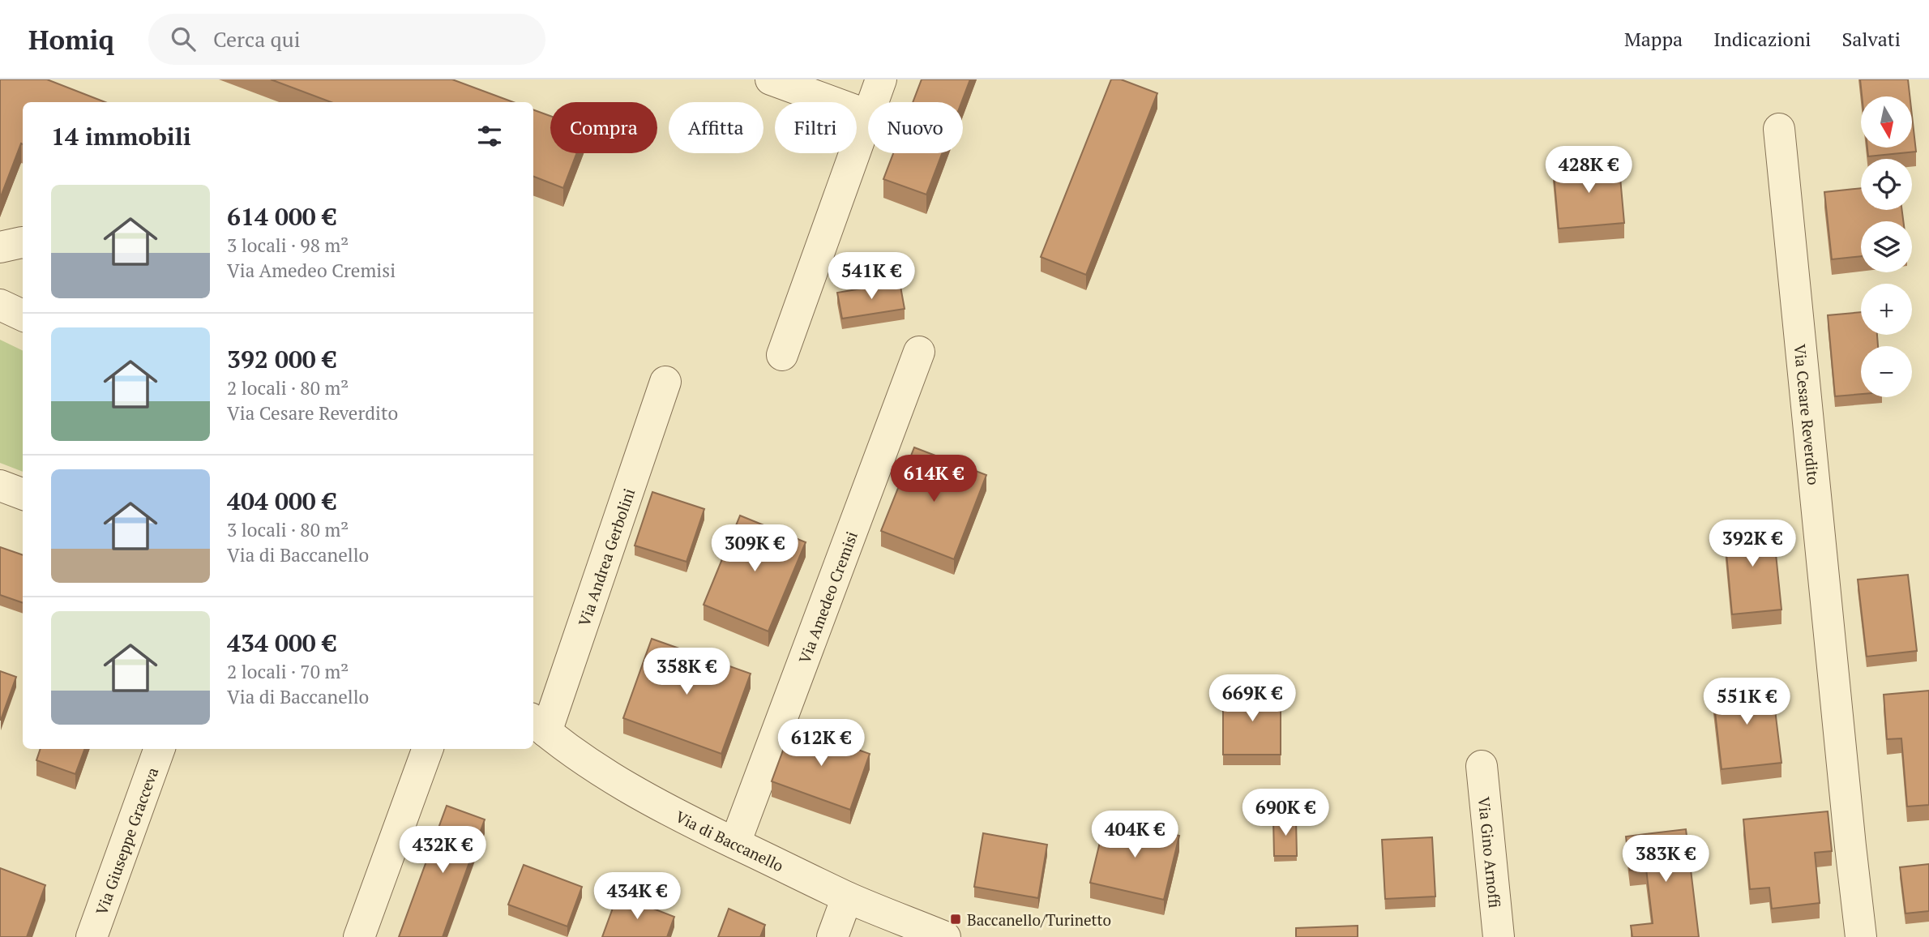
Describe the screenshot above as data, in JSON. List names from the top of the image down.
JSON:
{
  "streets": {
    "street": [
      "Via Cesare Reverdito",
      "Via Andrea Gerbolini",
      "Via Amedeo Cremisi",
      "Via di Baccanello",
      "Via Giuseppe Gracceva",
      "Via Gino Arnoffi"
    ]
  },
  "crossings": [
    ["Via Andrea Gerbolini", "Via di Baccanello"],
    ["Via Amedeo Cremisi", "Via di Baccanello"]
  ],
  "places": {
    "transit": ["Baccanello/Turinetto"]
  },
  "north": "bottom",
  "page": {
    "header": "Homiq",
    "search": "Cerca qui",
    "nav": ["Mappa", "Indicazioni", "Salvati"],
    "map_buttons": ["+", "−"],
    "chip": [
      "Compra",
      "Affitta",
      "Filtri",
      "Nuovo"
    ],
    "heading": "14 immobili",
    "price": [
      "428K €",
      "541K €",
      "614K €",
      "392K €",
      "309K €",
      "358K €",
      "669K €",
      "551K €",
      "612K €",
      "690K €",
      "404K €",
      "432K €",
      "383K €",
      "434K €"
    ],
    "list": [
      {
        "name": "614 000 €",
        "note": "3 locali · 98 m² · Via Amedeo Cremisi"
      },
      {
        "name": "392 000 €",
        "note": "2 locali · 80 m² · Via Cesare Reverdito"
      },
      {
        "name": "404 000 €",
        "note": "3 locali · 80 m² · Via di Baccanello"
      },
      {
        "name": "434 000 €",
        "note": "2 locali · 70 m² · Via di Baccanello"
      }
    ]
  }
}
